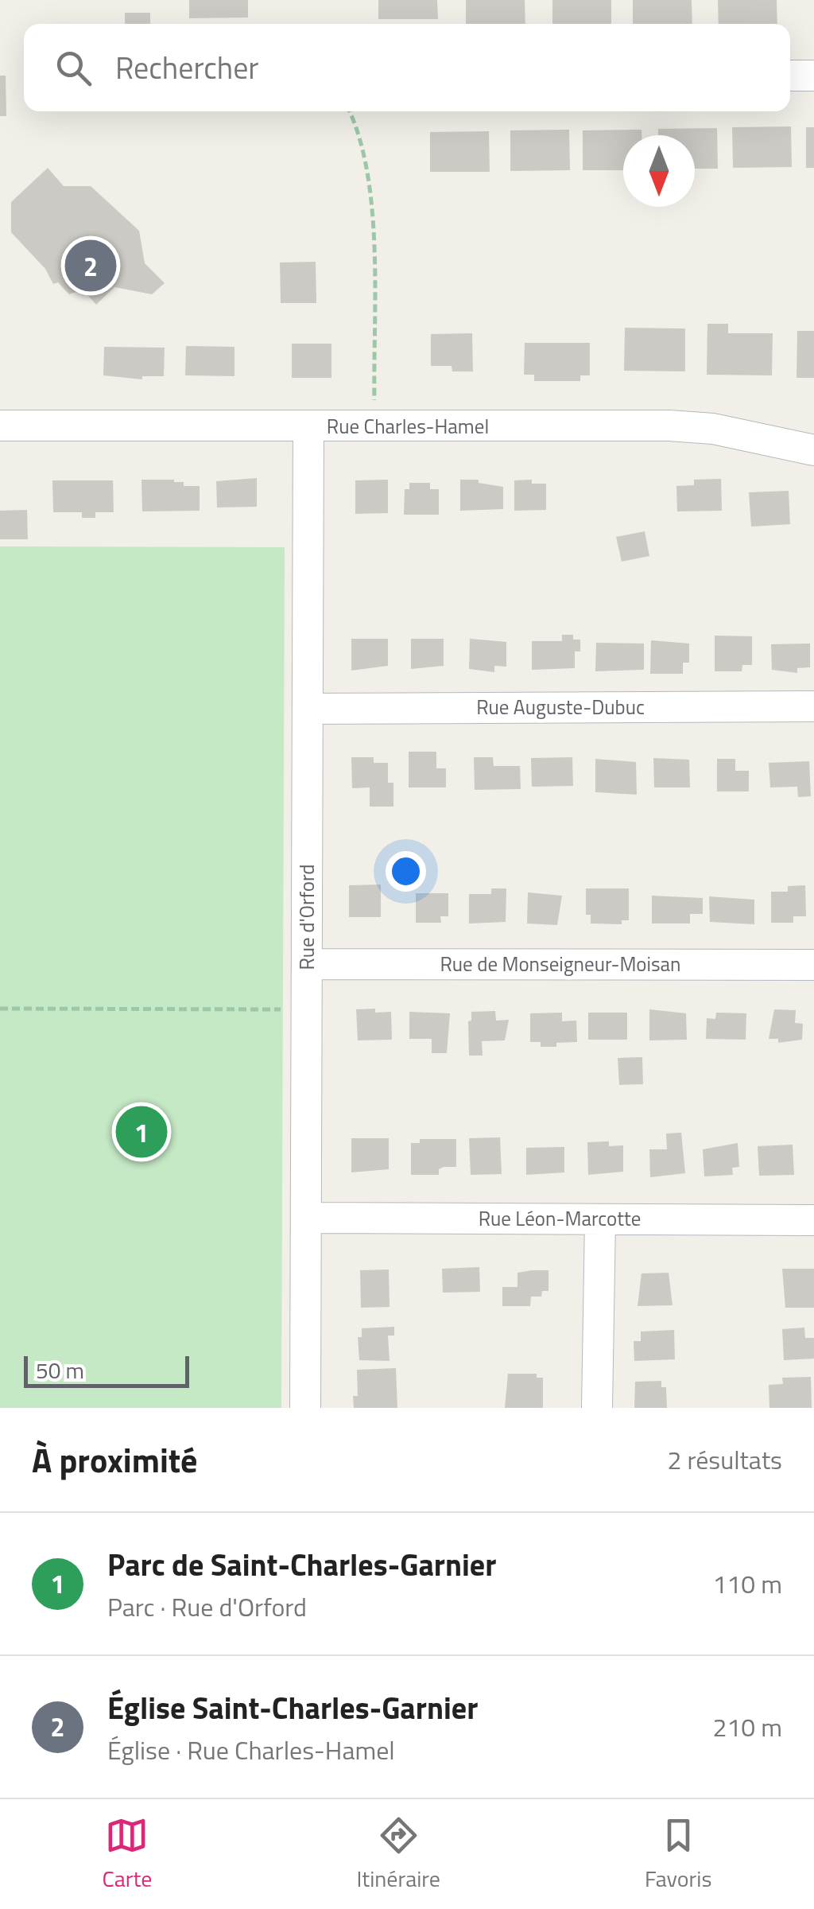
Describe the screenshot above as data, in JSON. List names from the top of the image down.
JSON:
{
  "streets": {
    "street": [
      "Rue Charles-Hamel",
      "Rue Auguste-Dubuc",
      "Rue d'Orford",
      "Rue de Monseigneur-Moisan",
      "Rue Léon-Marcotte"
    ]
  },
  "crossings": [
    ["Rue Charles-Hamel", "Rue d'Orford"],
    ["Rue Auguste-Dubuc", "Rue d'Orford"],
    ["Rue d'Orford", "Rue de Monseigneur-Moisan"],
    ["Rue d'Orford", "Rue Léon-Marcotte"]
  ],
  "scale_bar": "50 m",
  "north": "bottom",
  "page": {
    "search": "Rechercher",
    "pins": ["2", "1"],
    "scale": "50 m",
    "heading": ["À proximité", "2 résultats"],
    "list": [
      {
        "mark": "1",
        "name": "Parc de Saint-Charles-Garnier",
        "note": "Parc · Rue d'Orford",
        "value": "110 m"
      },
      {
        "mark": "2",
        "name": "Église Saint-Charles-Garnier",
        "note": "Église · Rue Charles-Hamel",
        "value": "210 m"
      }
    ],
    "nav": ["Carte", "Itinéraire", "Favoris"]
  }
}
